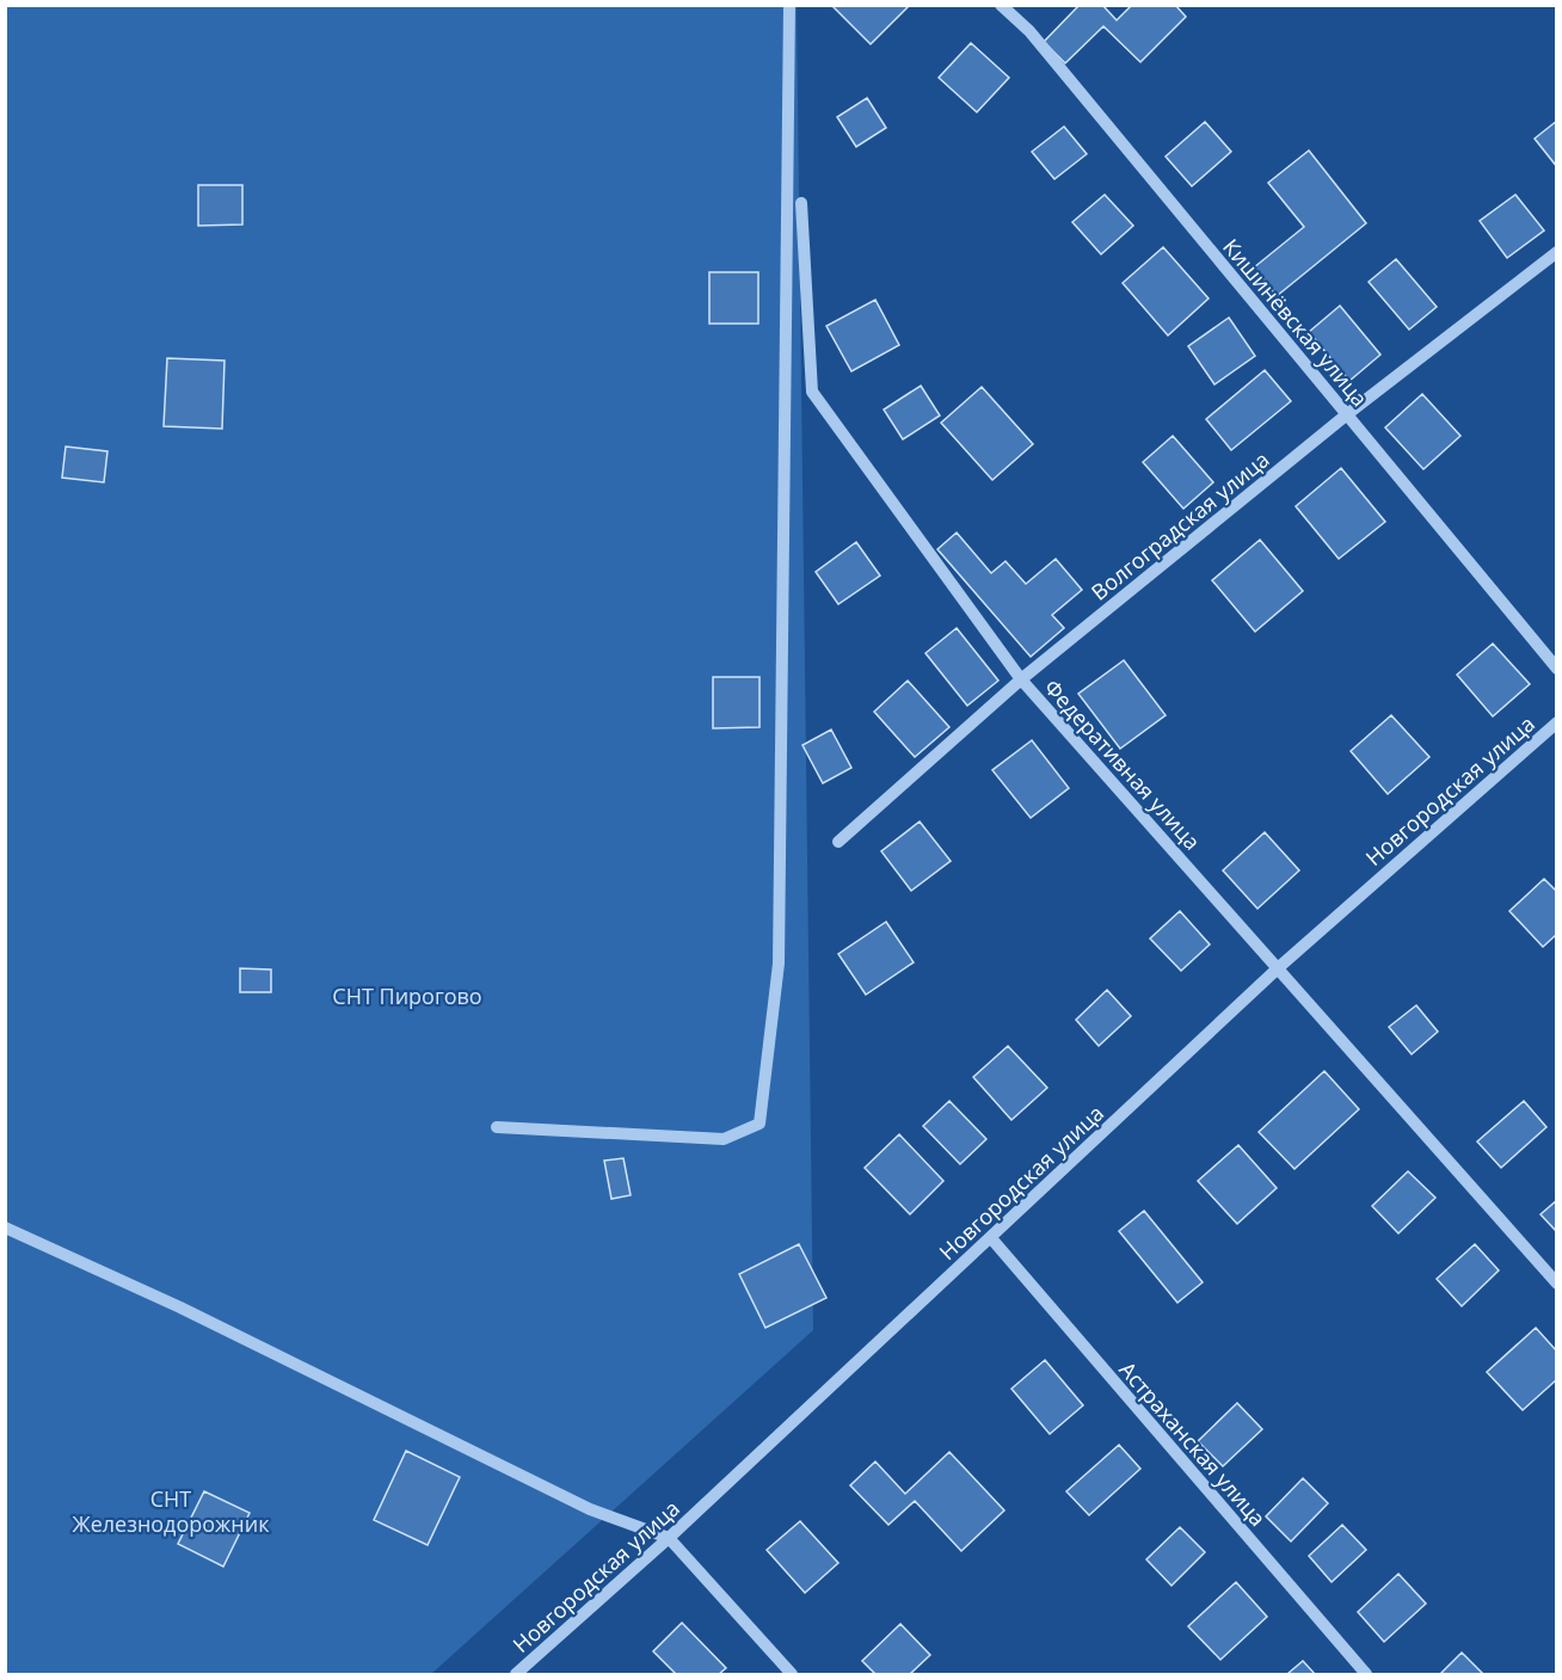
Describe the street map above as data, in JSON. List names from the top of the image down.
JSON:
{
  "streets": {
    "street": [
      "Кишинёвская улица",
      "Волгоградская улица",
      "Федеративная улица",
      "Новгородская улица",
      "Астраханская улица"
    ]
  },
  "crossings": [
    ["Кишинёвская улица", "Волгоградская улица"],
    ["Волгоградская улица", "Федеративная улица"],
    ["Федеративная улица", "Новгородская улица"],
    ["Новгородская улица", "Астраханская улица"]
  ],
  "parks": ["СНТ Пирогово", "СНТ Железнодорожник"]
}
